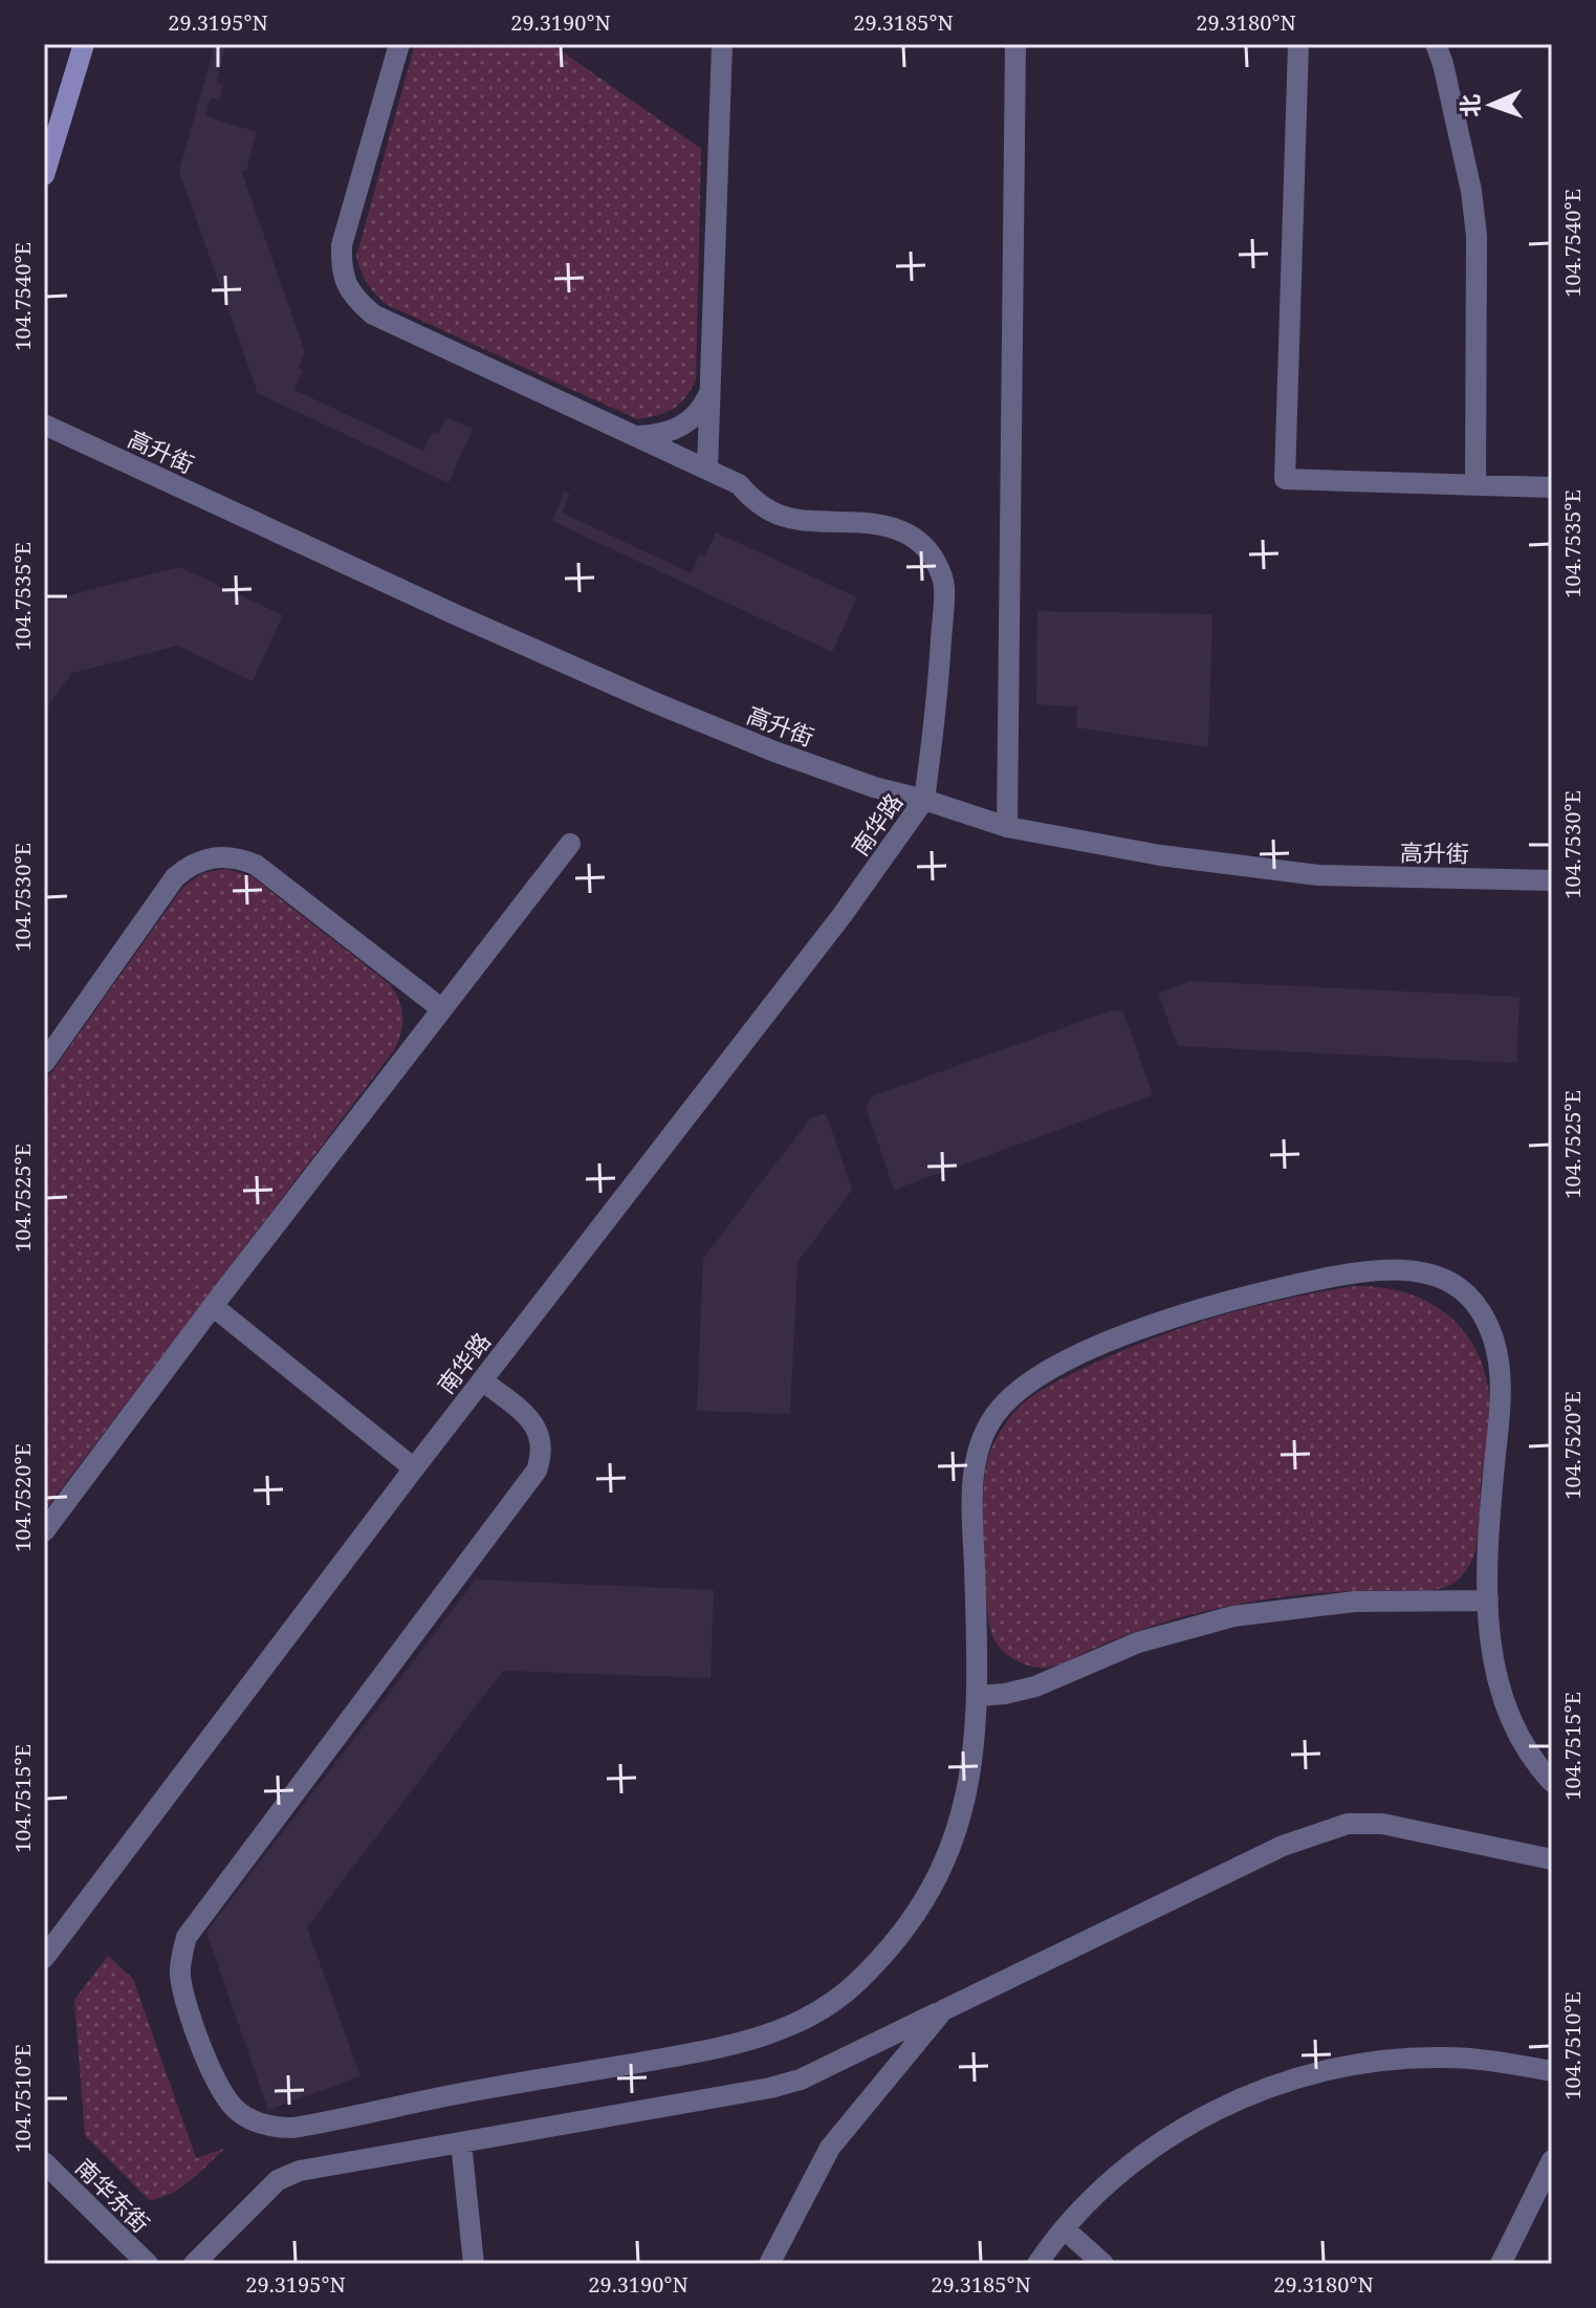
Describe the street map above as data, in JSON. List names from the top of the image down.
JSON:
{
  "streets": {
    "street": ["高升街", "南华路", "南华东街"]
  },
  "crossings": [
    ["高升街", "南华路"]
  ],
  "north": "left",
  "coordinates": [
    "29.3195°N",
    "29.3190°N",
    "29.3185°N",
    "29.3180°N",
    "104.7540°E",
    "104.7535°E",
    "104.7530°E",
    "104.7525°E",
    "104.7520°E",
    "104.7515°E",
    "104.7510°E"
  ]
}
